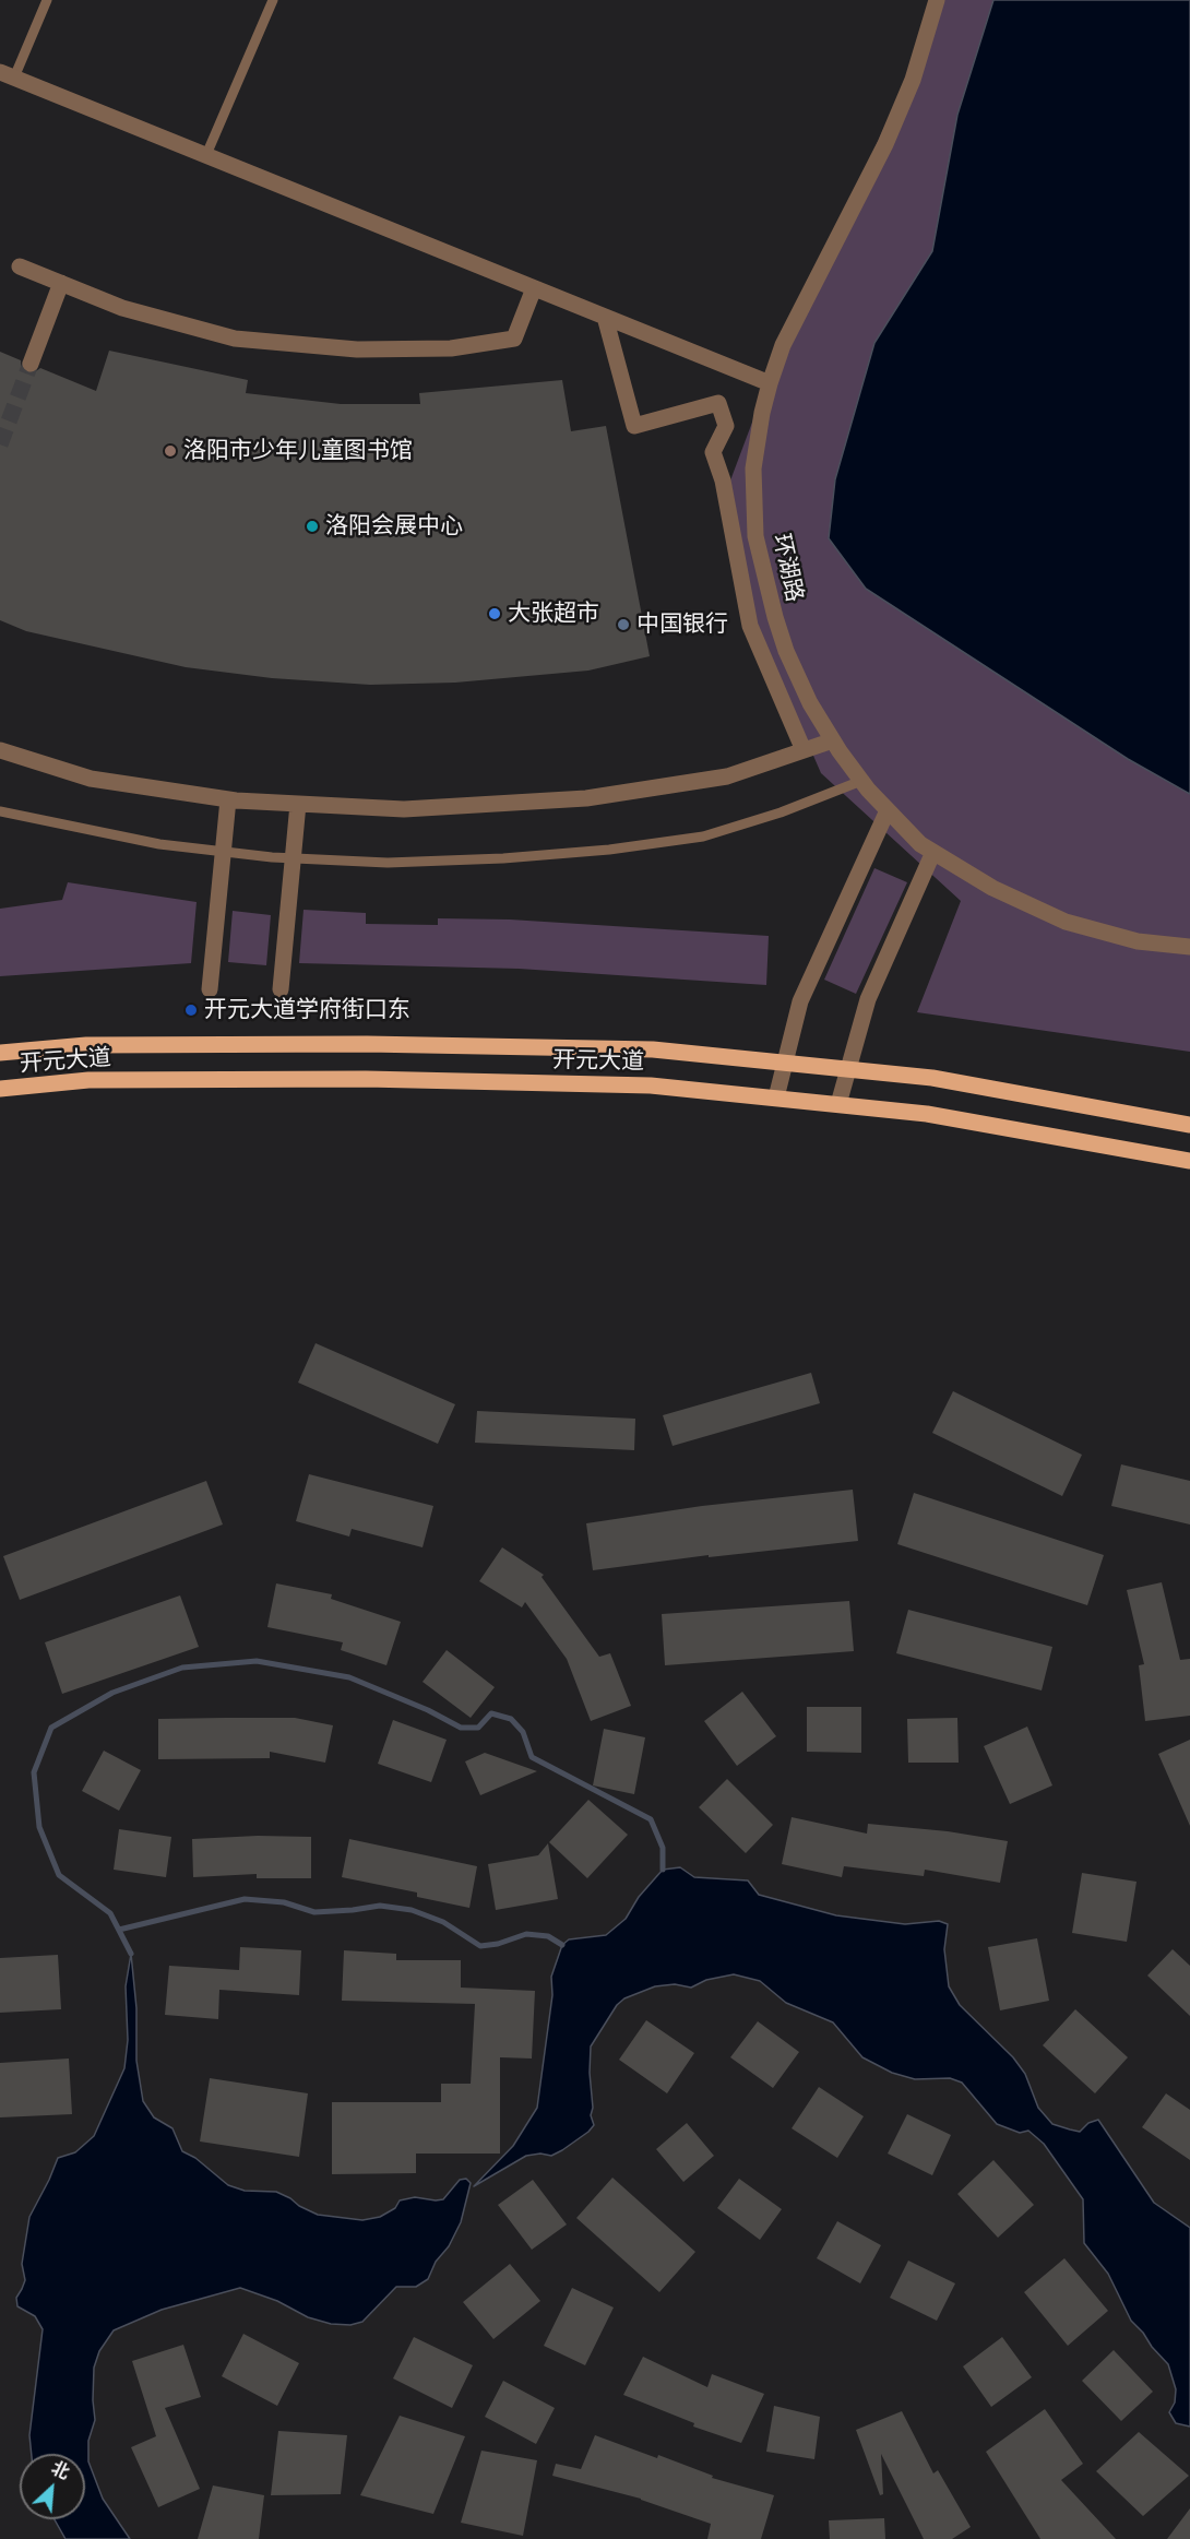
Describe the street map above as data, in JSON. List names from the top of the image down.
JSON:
{
  "streets": {
    "main road": ["开元大道"],
    "street": ["环湖路"]
  },
  "places": [
    "洛阳市少年儿童图书馆",
    "洛阳会展中心",
    "大张超市",
    "中国银行",
    "开元大道学府街口东"
  ],
  "north": "top right"
}
